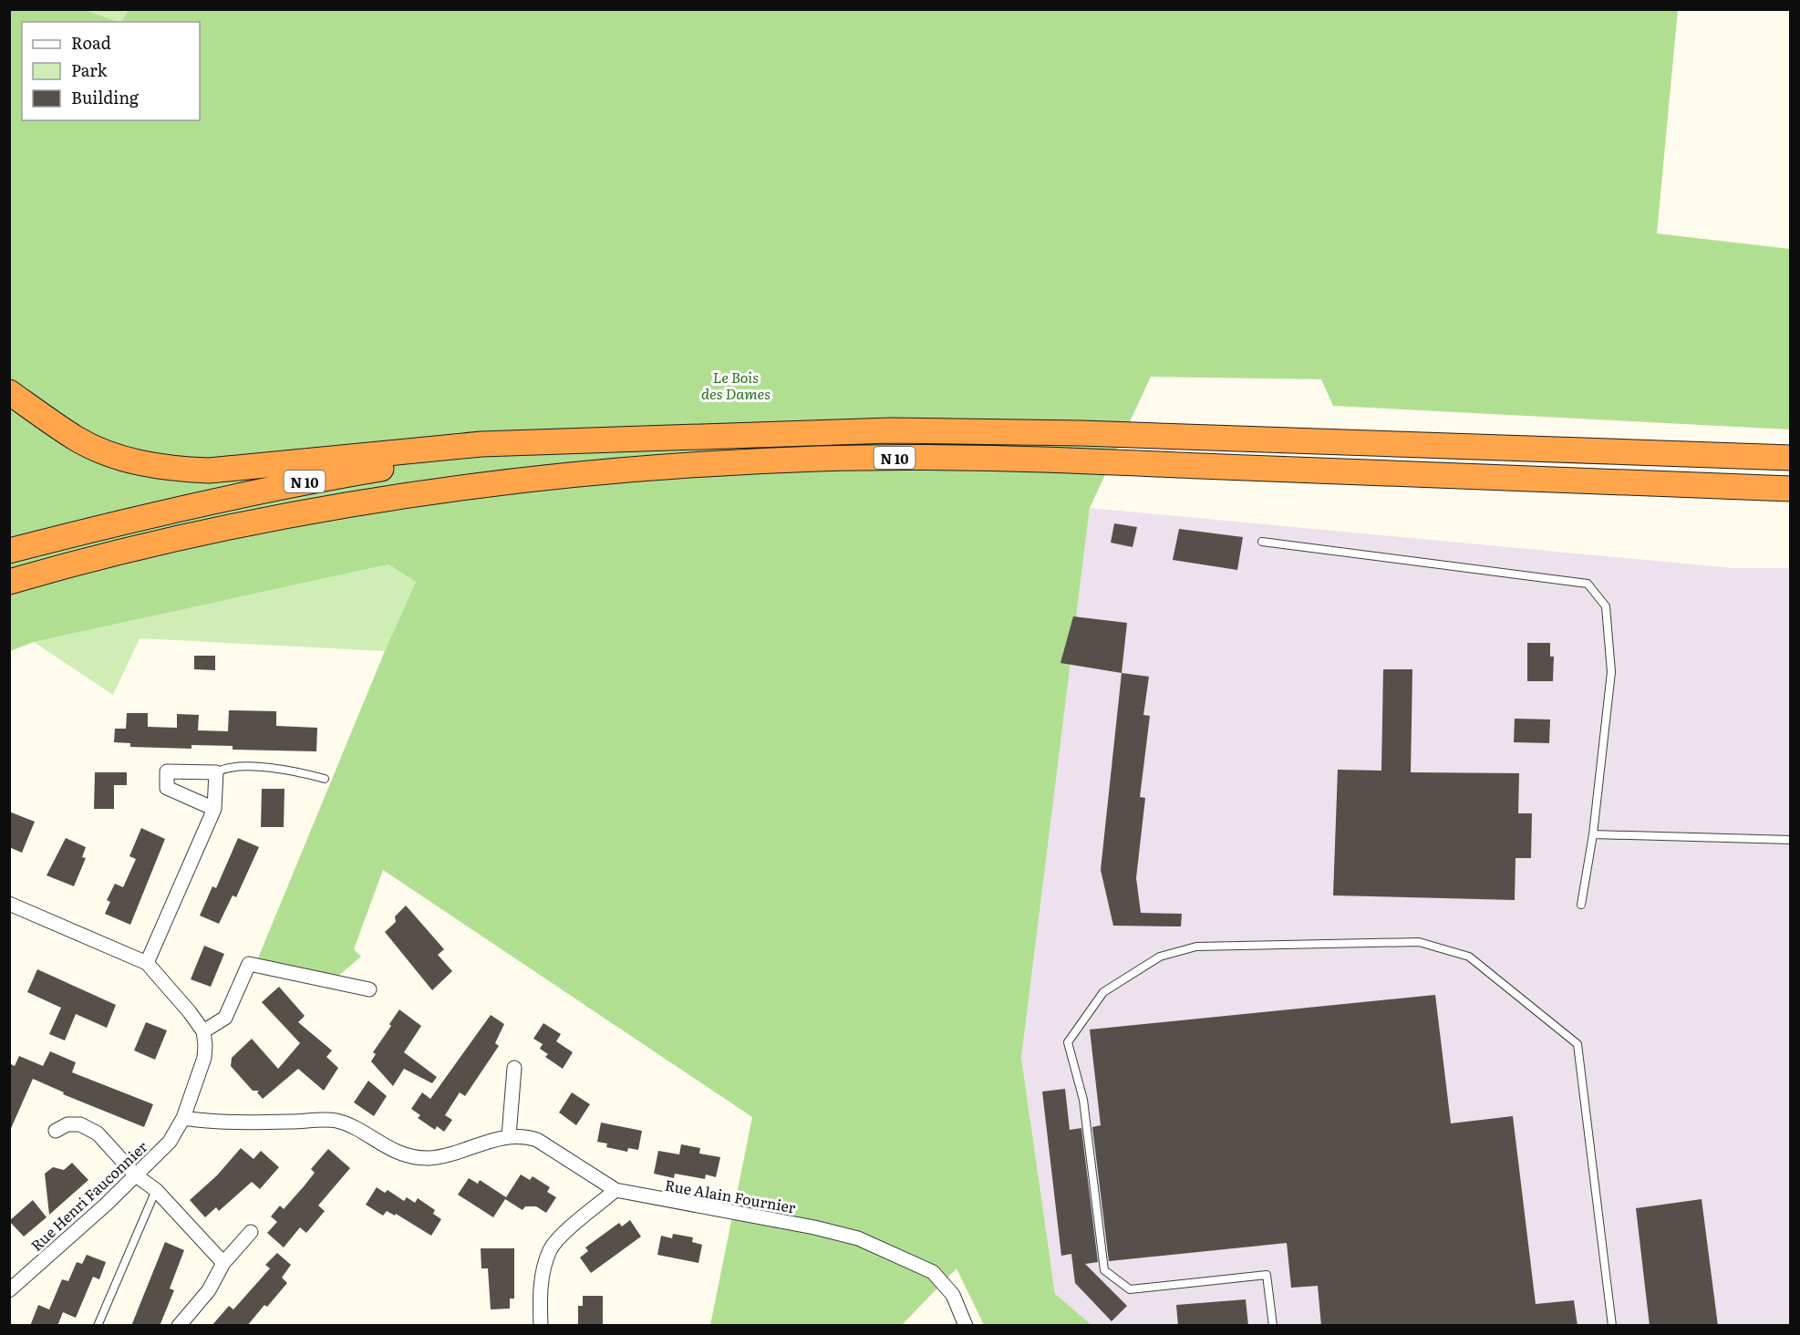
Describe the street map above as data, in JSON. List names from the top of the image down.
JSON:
{
  "streets": {
    "highway": ["N 10"],
    "street": ["Rue Henri Fauconnier", "Rue Alain Fournier"]
  },
  "parks": ["Le Bois des Dames"],
  "legend": ["Road", "Park", "Building"]
}
